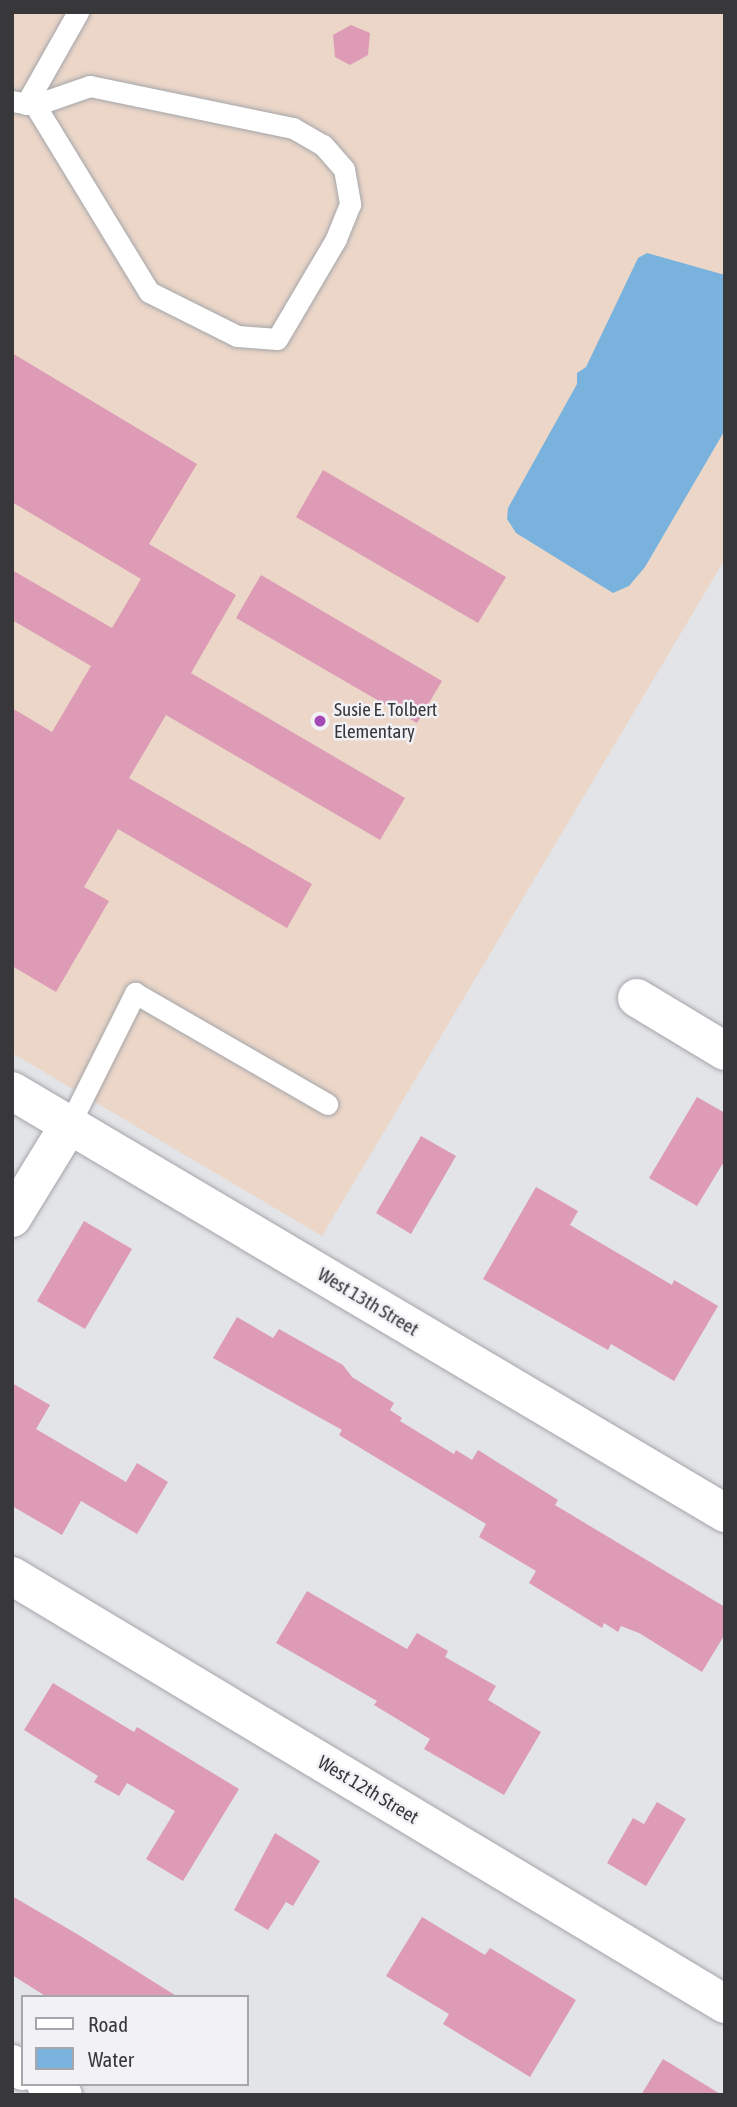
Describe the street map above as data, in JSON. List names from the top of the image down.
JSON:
{
  "streets": {
    "street": ["West 13th Street", "West 12th Street"]
  },
  "places": ["Susie E. Tolbert Elementary"],
  "legend": ["Road", "Water"]
}
